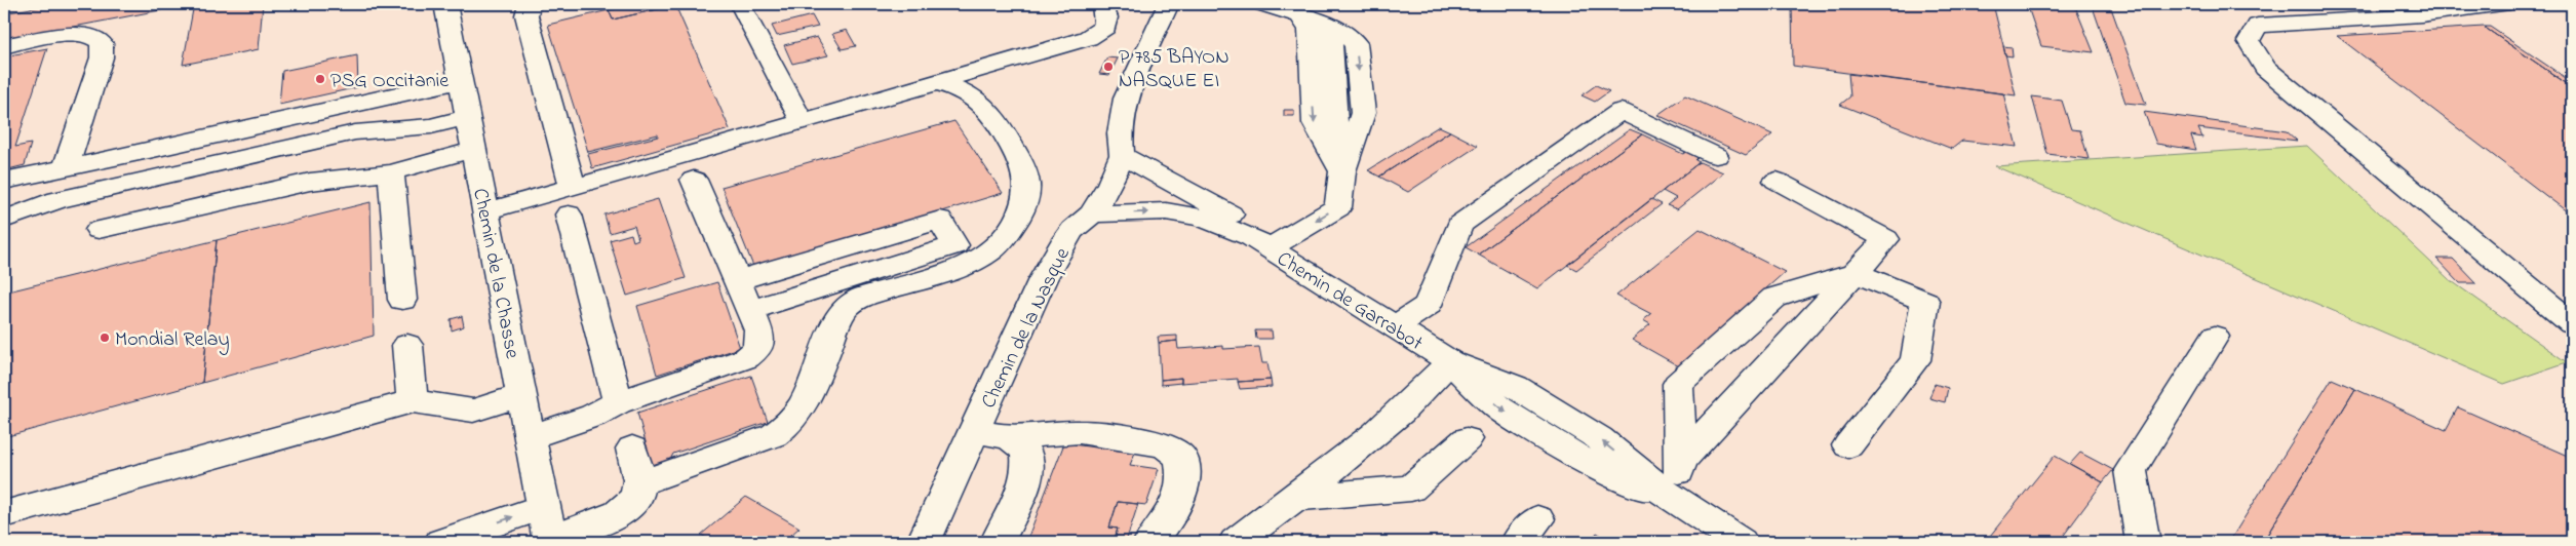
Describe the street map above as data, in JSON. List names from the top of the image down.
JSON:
{
  "streets": {
    "street": ["Chemin de la Chasse", "Chemin de Garrabot", "Chemin de la Nasque"]
  },
  "crossings": [
    ["Chemin de Garrabot", "Chemin de la Nasque"]
  ],
  "places": ["P 785 BAYON NASQUE EI", "PSG Occitanie", "Mondial Relay"]
}
